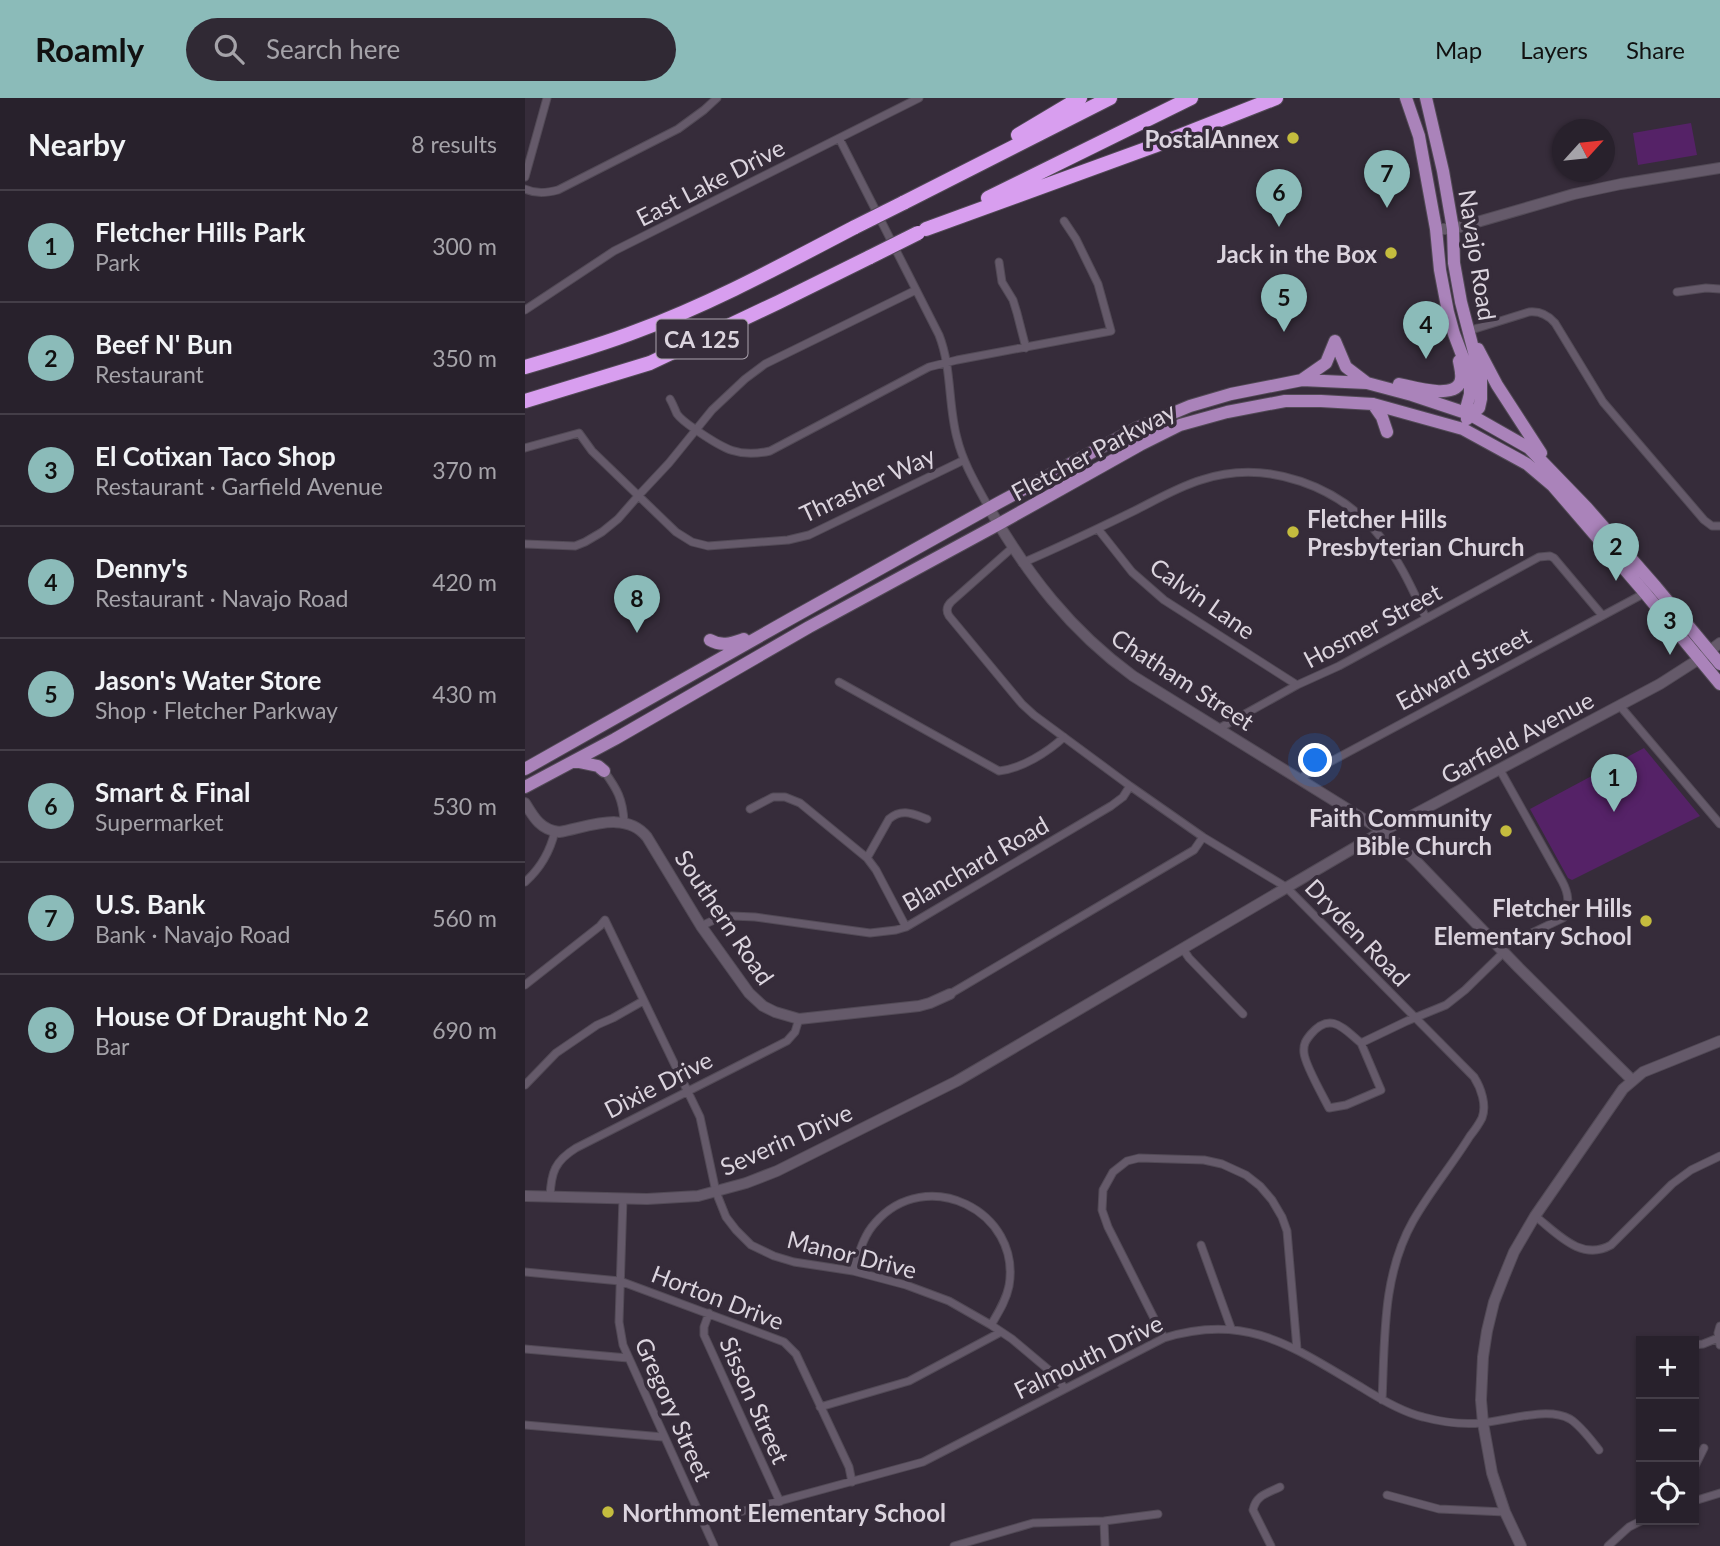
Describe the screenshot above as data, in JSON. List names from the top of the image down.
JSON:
{
  "streets": {
    "highway": ["CA 125"],
    "main road": ["Navajo Road", "Fletcher Parkway"],
    "street": [
      "East Lake Drive",
      "Thrasher Way",
      "Calvin Lane",
      "Hosmer Street",
      "Edward Street",
      "Chatham Street",
      "Garfield Avenue",
      "Blanchard Road",
      "Southern Road",
      "Dryden Road",
      "Dixie Drive",
      "Severin Drive",
      "Manor Drive",
      "Horton Drive",
      "Falmouth Drive",
      "Sisson Street",
      "Gregory Street"
    ]
  },
  "crossings": [
    ["East Lake Drive", "Chatham Street"],
    ["Navajo Road", "Fletcher Parkway"],
    ["Fletcher Parkway", "Edward Street"],
    ["Fletcher Parkway", "Chatham Street"],
    ["Fletcher Parkway", "Garfield Avenue"],
    ["Thrasher Way", "Chatham Street"],
    ["Calvin Lane", "Hosmer Street"],
    ["Hosmer Street", "Edward Street"],
    ["Hosmer Street", "Chatham Street"],
    ["Edward Street", "Chatham Street"],
    ["Chatham Street", "Garfield Avenue"],
    ["Chatham Street", "Dryden Road"],
    ["Garfield Avenue", "Dryden Road"],
    ["Garfield Avenue", "Severin Drive"],
    ["Blanchard Road", "Southern Road"],
    ["Blanchard Road", "Dryden Road"],
    ["Southern Road", "Dryden Road"],
    ["Southern Road", "Dixie Drive"],
    ["Dryden Road", "Falmouth Drive"],
    ["Dixie Drive", "Severin Drive"],
    ["Dixie Drive", "Manor Drive"],
    ["Severin Drive", "Manor Drive"],
    ["Severin Drive", "Gregory Street"],
    ["Manor Drive", "Falmouth Drive"],
    ["Horton Drive", "Falmouth Drive"],
    ["Horton Drive", "Sisson Street"],
    ["Horton Drive", "Gregory Street"],
    ["Falmouth Drive", "Sisson Street"],
    ["Falmouth Drive", "Gregory Street"]
  ],
  "places": [
    "PostalAnnex",
    "Jack in the Box",
    "Fletcher Hills Presbyterian Church",
    "Faith Community Bible Church",
    "Fletcher Hills Elementary School",
    "Northmont Elementary School"
  ],
  "north": "top right",
  "page": {
    "header": "Roamly",
    "search": "Search here",
    "nav": ["Map", "Layers", "Share"],
    "heading": ["Nearby", "8 results"],
    "pins": [
      "7",
      "6",
      "5",
      "4",
      "2",
      "8",
      "3",
      "1"
    ],
    "list": [
      {
        "mark": "1",
        "name": "Fletcher Hills Park",
        "note": "Park",
        "value": "300 m"
      },
      {
        "mark": "2",
        "name": "Beef N' Bun",
        "note": "Restaurant",
        "value": "350 m"
      },
      {
        "mark": "3",
        "name": "El Cotixan Taco Shop",
        "note": "Restaurant · Garfield Avenue",
        "value": "370 m"
      },
      {
        "mark": "4",
        "name": "Denny's",
        "note": "Restaurant · Navajo Road",
        "value": "420 m"
      },
      {
        "mark": "5",
        "name": "Jason's Water Store",
        "note": "Shop · Fletcher Parkway",
        "value": "430 m"
      },
      {
        "mark": "6",
        "name": "Smart & Final",
        "note": "Supermarket",
        "value": "530 m"
      },
      {
        "mark": "7",
        "name": "U.S. Bank",
        "note": "Bank · Navajo Road",
        "value": "560 m"
      },
      {
        "mark": "8",
        "name": "House Of Draught No 2",
        "note": "Bar",
        "value": "690 m"
      }
    ],
    "map_buttons": ["+", "−"]
  }
}
